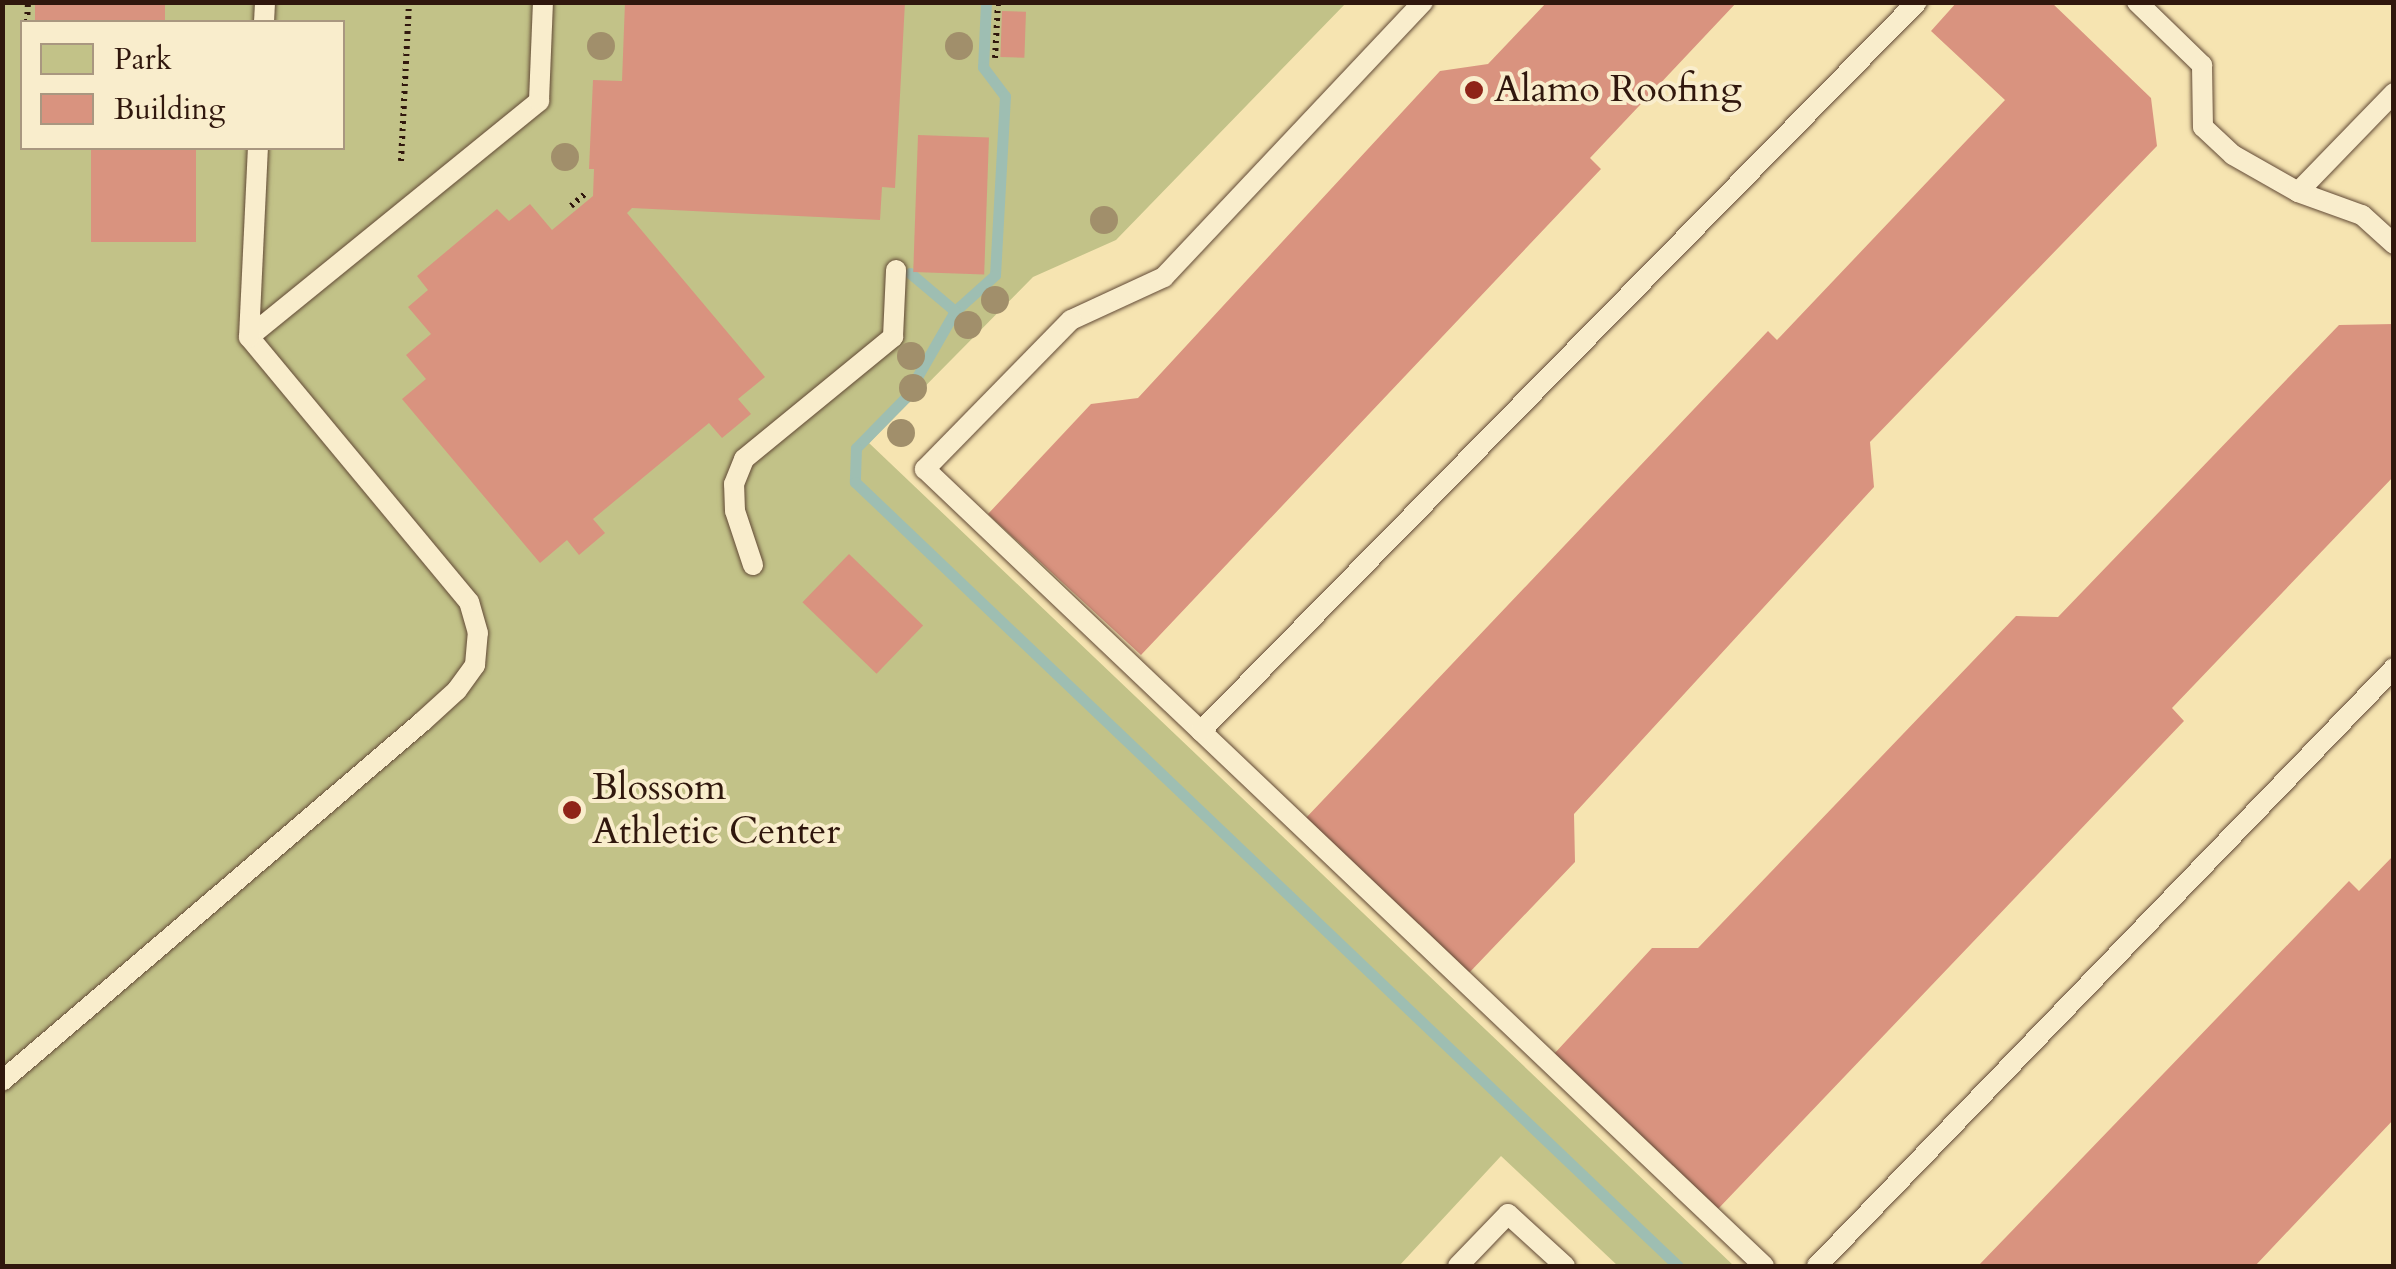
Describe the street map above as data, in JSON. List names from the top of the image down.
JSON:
{
  "places": ["Alamo Roofing", "Blossom Athletic Center"],
  "legend": ["Park", "Building"]
}
